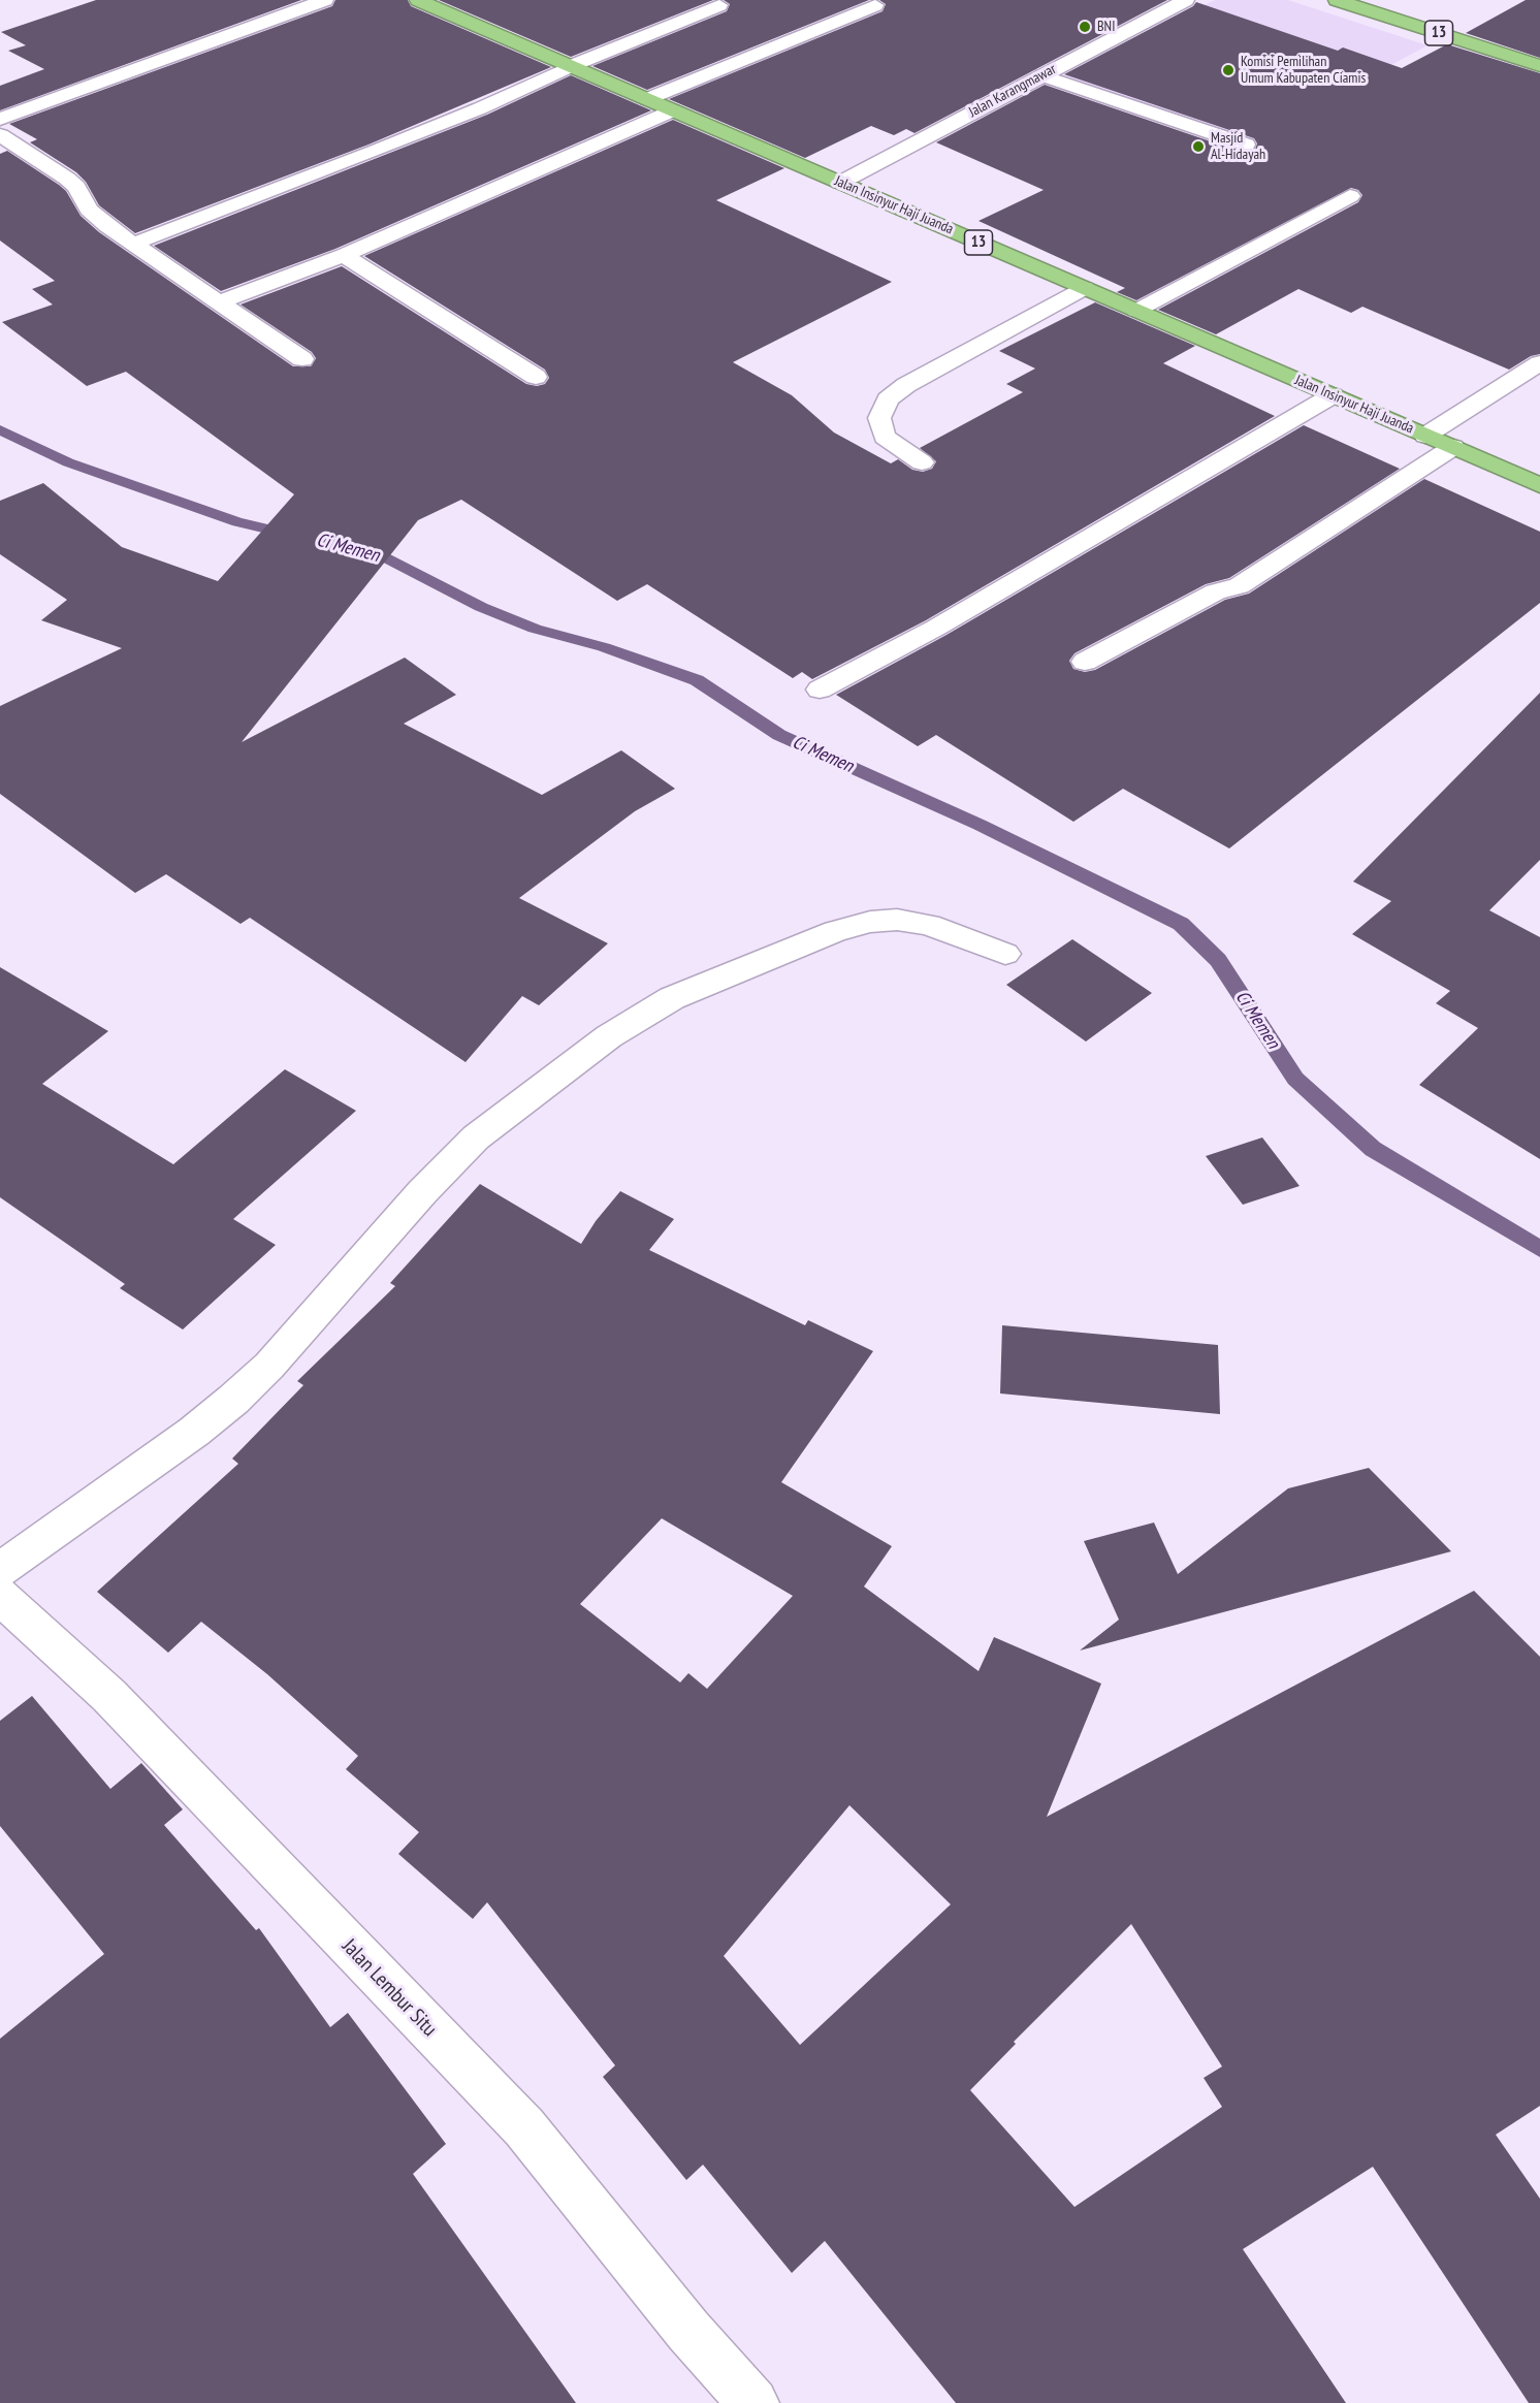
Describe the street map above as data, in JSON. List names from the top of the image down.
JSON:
{
  "streets": {
    "highway": ["13", "Jalan Insinyur Haji Juanda"],
    "street": ["Jalan Karangmawar", "Jalan Lembur Situ"]
  },
  "crossings": [
    ["Jalan Karangmawar", "Jalan Insinyur Haji Juanda"]
  ],
  "water": ["Ci Memen"],
  "places": ["BNI", "Komisi Pemilihan Umum Kabupaten Ciamis", "Masjid Al-Hidayah"]
}
